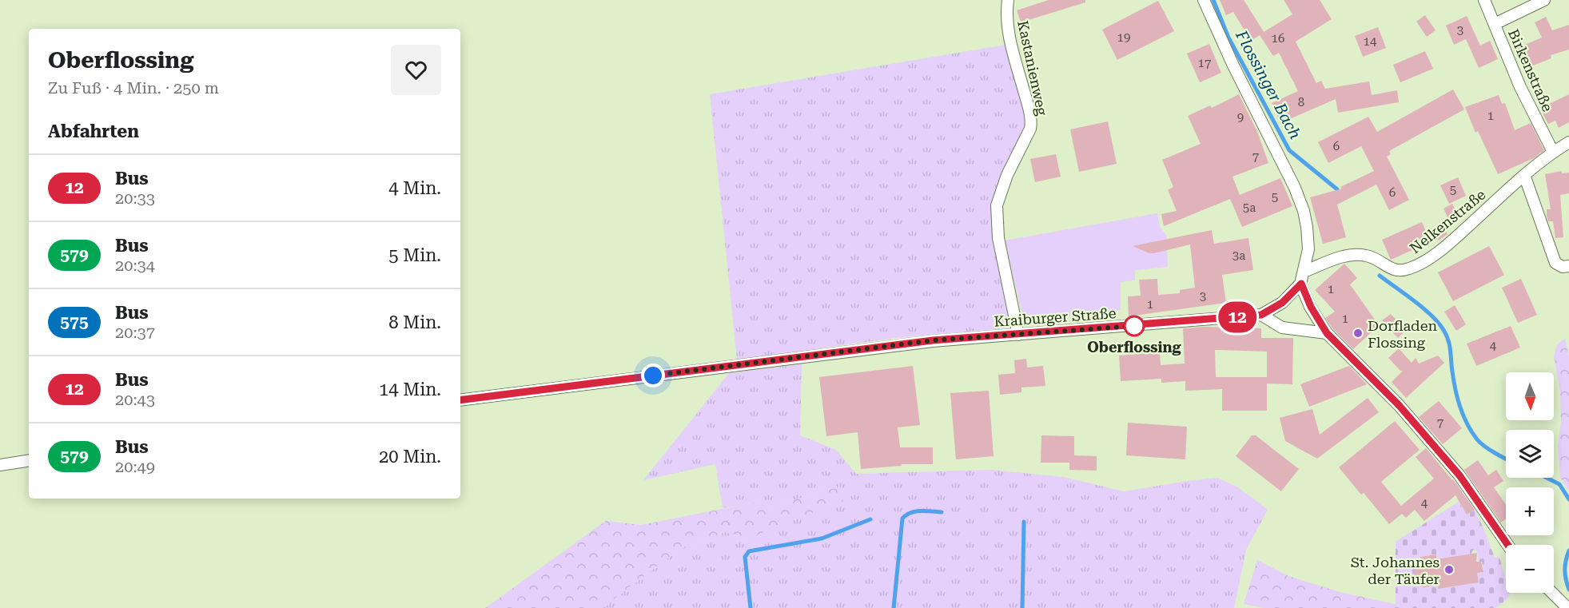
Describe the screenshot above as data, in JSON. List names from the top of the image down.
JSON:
{
  "streets": {
    "street": [
      "Kastanienweg",
      "Birkenstraße",
      "Nelkenstraße",
      "Kraiburger Straße"
    ]
  },
  "crossings": [
    ["Kastanienweg", "Kraiburger Straße"],
    ["Birkenstraße", "Nelkenstraße"]
  ],
  "water": ["Flossinger Bach"],
  "places": ["Oberflossing", "Dorfladen Flossing", "St. Johannes der Täufer"],
  "lines": ["bus line 12"],
  "house_numbers": [
    "3",
    "19",
    "16",
    "14",
    "17",
    "8",
    "1",
    "9",
    "6",
    "7",
    "5",
    "6",
    "5",
    "5a",
    "3a",
    "1",
    "3",
    "1",
    "1",
    "4",
    "7",
    "4"
  ],
  "north": "bottom",
  "page": {
    "on_map": "12",
    "heading": [
      ["Oberflossing", "Zu Fuß · 4 Min. · 250 m"],
      "Abfahrten"
    ],
    "list": [
      {
        "mark": "12",
        "name": "Bus",
        "note": "20:33",
        "value": "4 Min."
      },
      {
        "mark": "579",
        "name": "Bus",
        "note": "20:34",
        "value": "5 Min."
      },
      {
        "mark": "575",
        "name": "Bus",
        "note": "20:37",
        "value": "8 Min."
      },
      {
        "mark": "12",
        "name": "Bus",
        "note": "20:43",
        "value": "14 Min."
      },
      {
        "mark": "579",
        "name": "Bus",
        "note": "20:49",
        "value": "20 Min."
      }
    ],
    "map_buttons": ["+", "−"]
  }
}
